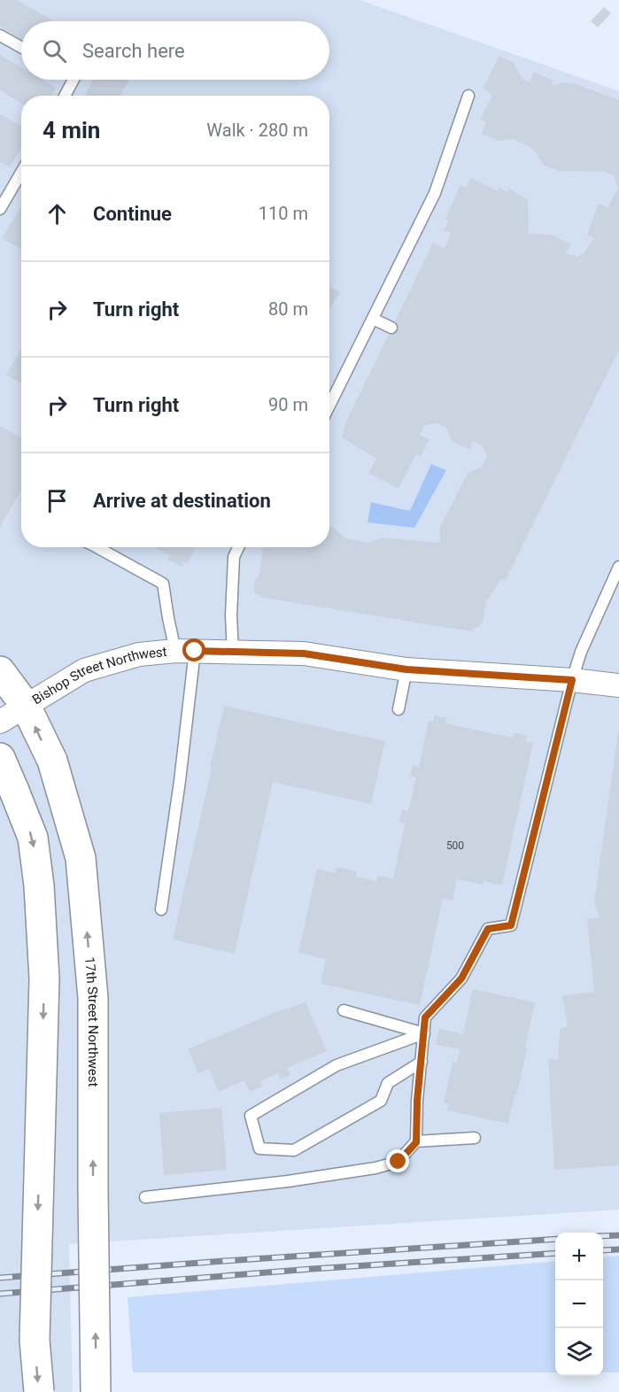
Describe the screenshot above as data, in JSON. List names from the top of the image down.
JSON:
{
  "streets": {
    "main road": ["17th Street Northwest"],
    "street": ["Bishop Street Northwest"]
  },
  "crossings": [
    ["Bishop Street Northwest", "17th Street Northwest"]
  ],
  "house_numbers": ["500"],
  "page": {
    "search": "Search here",
    "heading": ["4 min", "Walk · 280 m"],
    "list": [
      ["Continue", "110 m"],
      ["Turn right", "80 m"],
      ["Turn right", "90 m"],
      "Arrive at destination"
    ],
    "map_buttons": ["+", "−"]
  }
}
